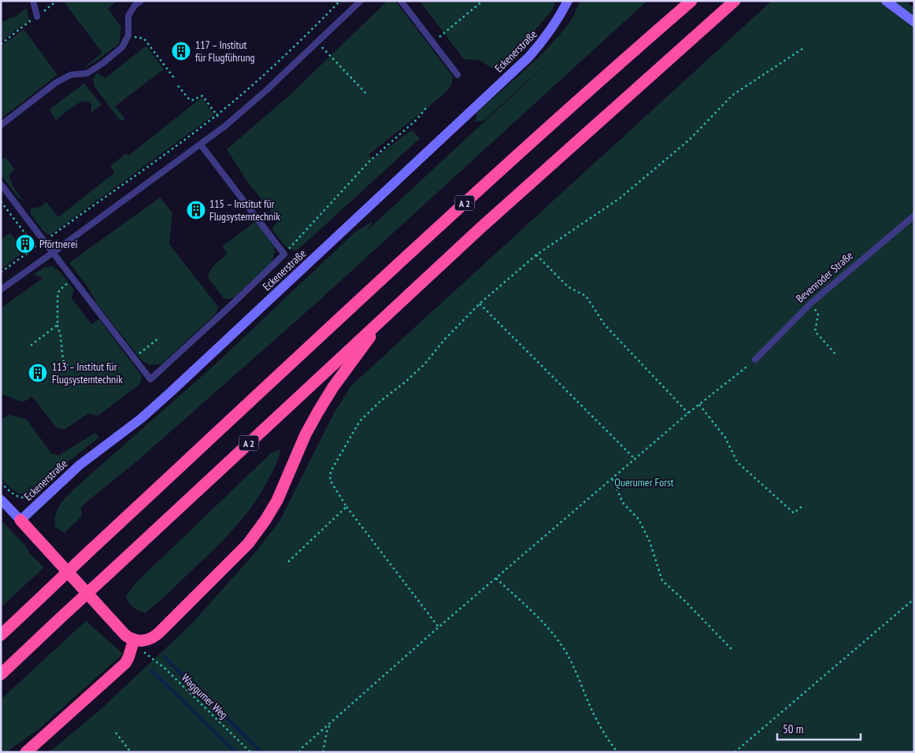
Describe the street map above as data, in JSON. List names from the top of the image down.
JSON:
{
  "streets": {
    "highway": ["A 2"],
    "main road": ["Eckenerstraße"],
    "lane": ["Bevenroder Straße"],
    "path": ["Waggumer Weg"]
  },
  "parks": ["Querumer Forst"],
  "places": {
    "building": [
      "117 – Institut für Flugführung",
      "115 – Institut für Flugsystemtechnik",
      "Pförtnerei",
      "113 – Institut für Flugsystemtechnik"
    ]
  },
  "scale_bar": "50 m"
}
